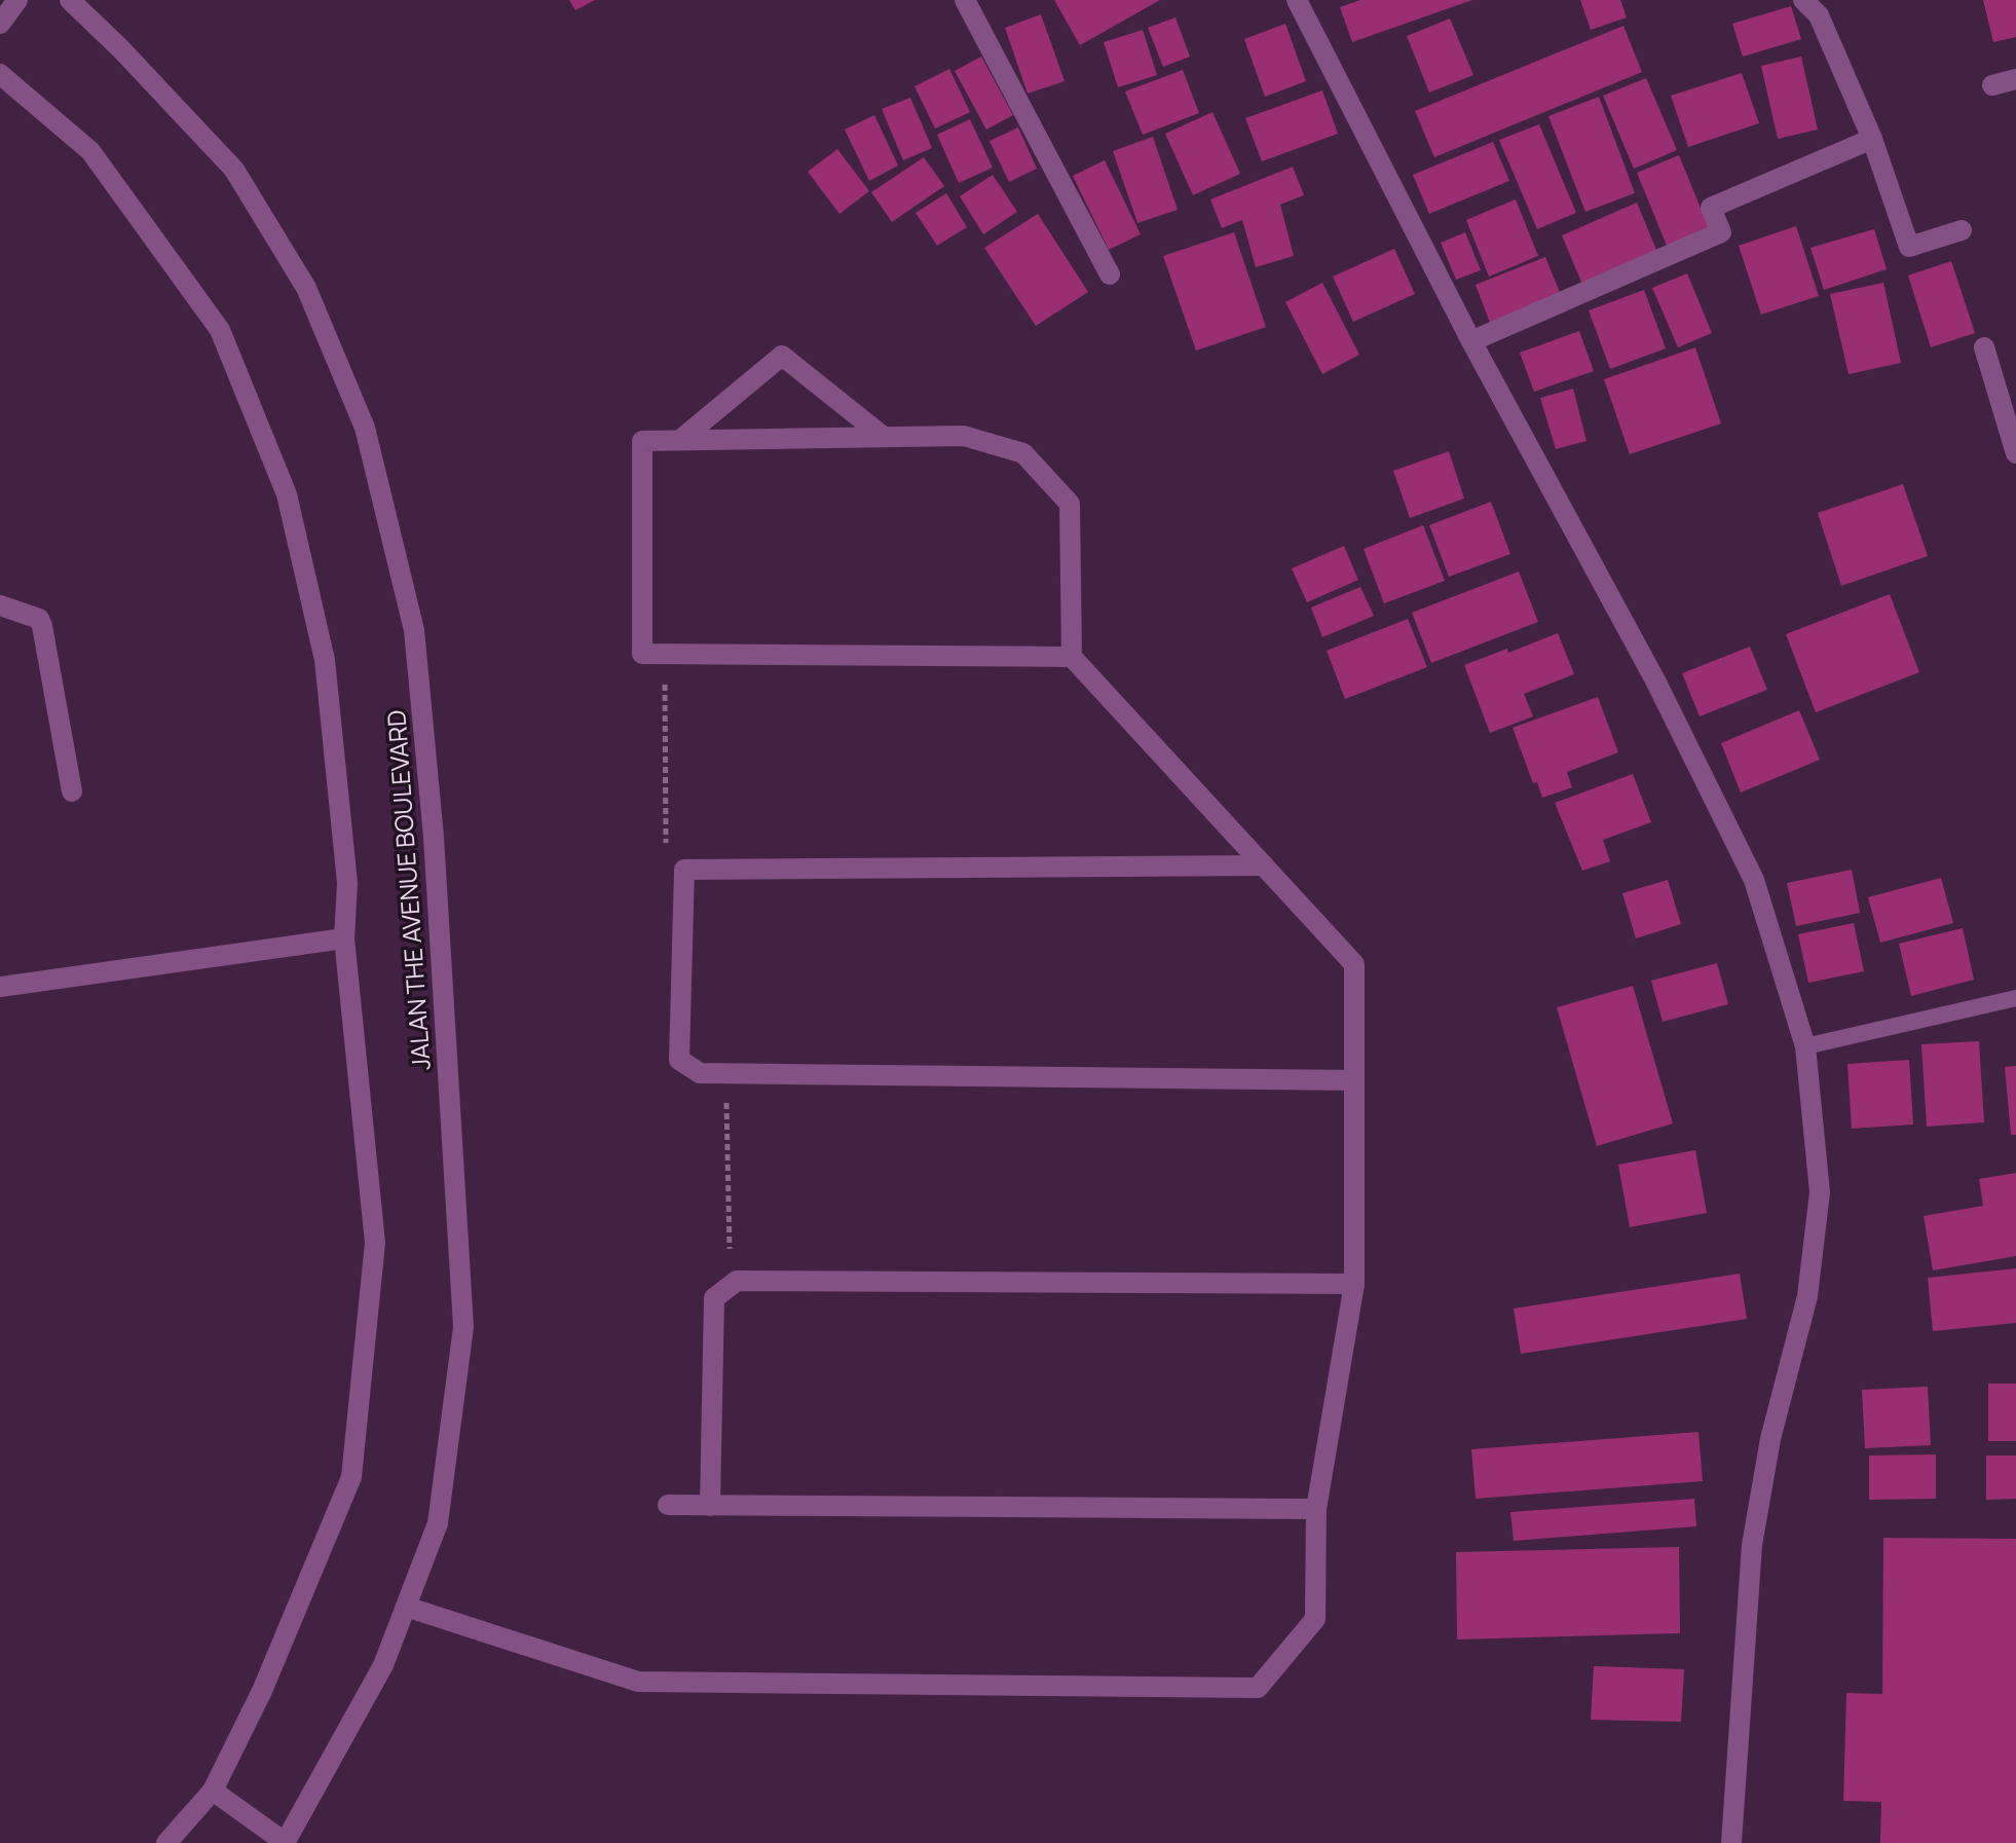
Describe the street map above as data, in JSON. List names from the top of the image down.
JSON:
{
  "streets": {
    "street": ["JALAN THE AVENUE BOULEVARD"]
  }
}
